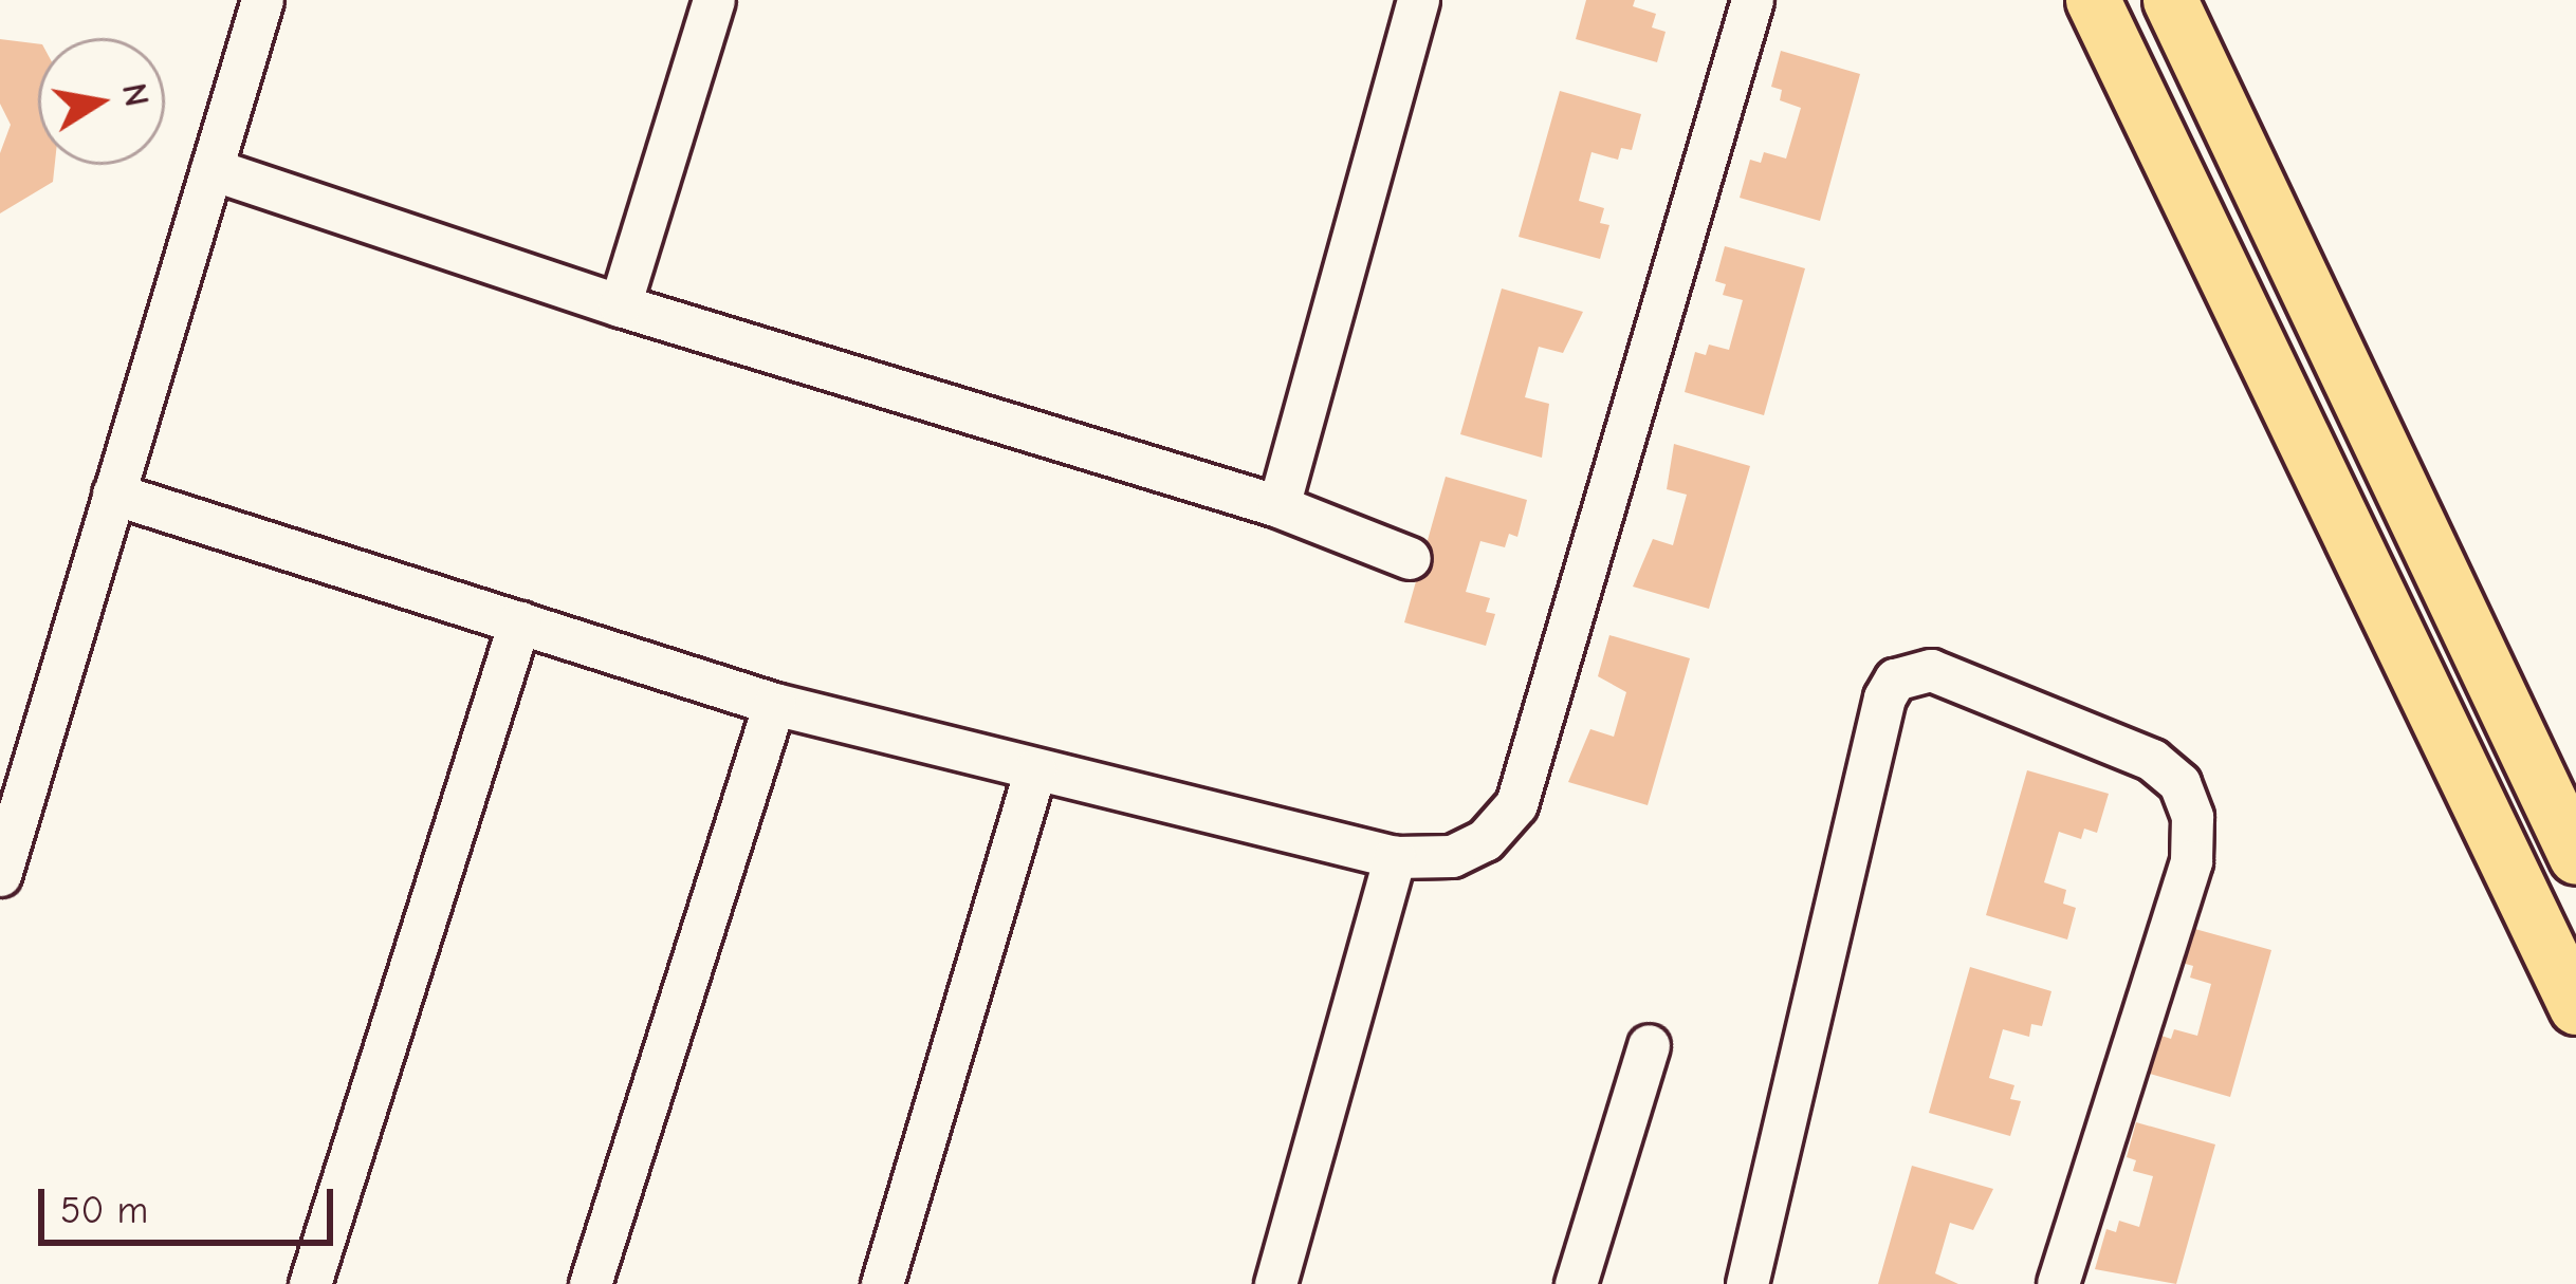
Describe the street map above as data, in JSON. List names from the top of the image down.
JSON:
{
  "scale_bar": "50 m",
  "north": "right"
}
